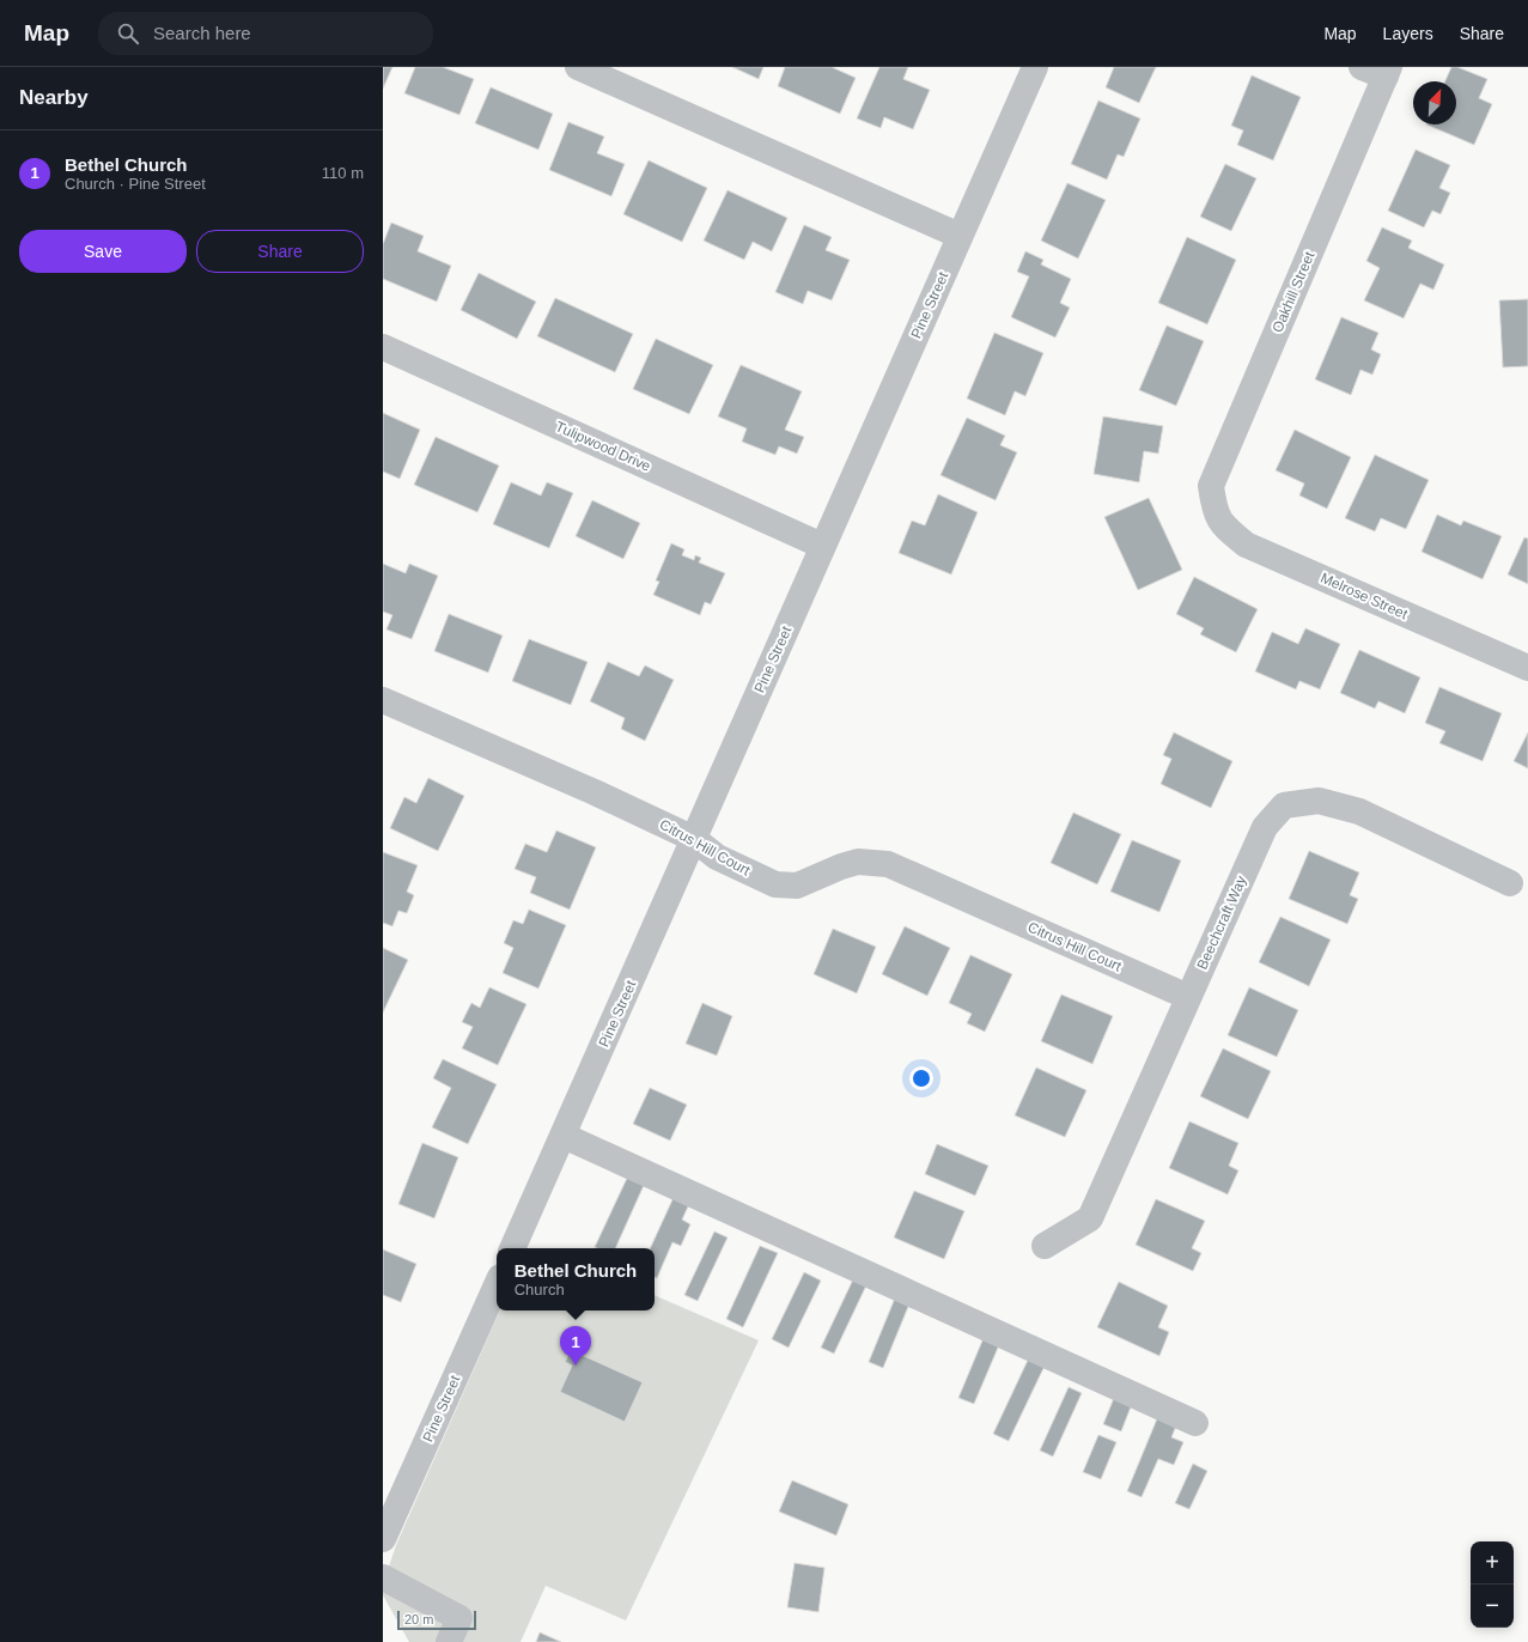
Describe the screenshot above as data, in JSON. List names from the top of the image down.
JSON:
{
  "streets": {
    "street": [
      "Oakhill Street",
      "Pine Street",
      "Tulipwood Drive",
      "Melrose Street",
      "Citrus Hill Court",
      "Beechcraft Way"
    ]
  },
  "crossings": [
    ["Oakhill Street", "Melrose Street"],
    ["Pine Street", "Tulipwood Drive"],
    ["Pine Street", "Citrus Hill Court"],
    ["Citrus Hill Court", "Beechcraft Way"]
  ],
  "scale_bar": "20 m",
  "north": "top right",
  "page": {
    "header": "Map",
    "search": "Search here",
    "nav": ["Map", "Layers", "Share"],
    "heading": "Nearby",
    "list": [
      {
        "mark": "1",
        "name": "Bethel Church",
        "note": "Church · Pine Street",
        "value": "110 m"
      }
    ],
    "buttons": ["Save", "Share"],
    "popup": ["Bethel Church", "Church"],
    "pins": "1",
    "map_buttons": ["+", "−"],
    "scale": "20 m"
  }
}
